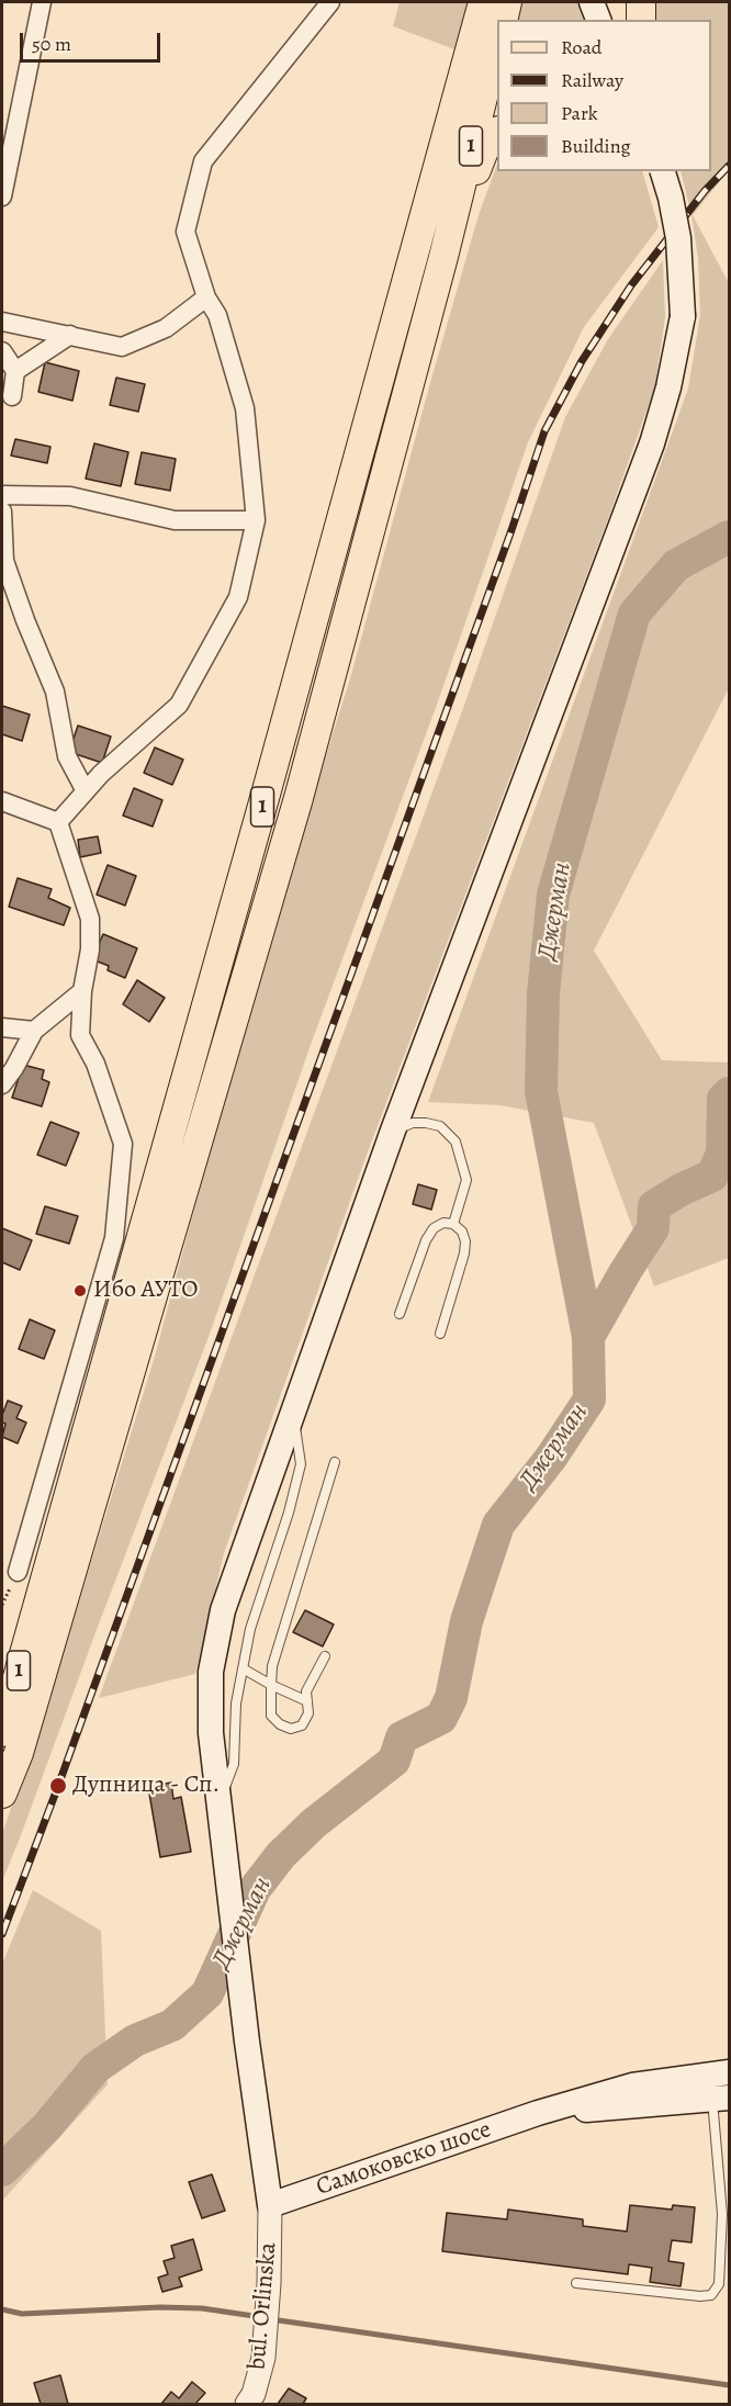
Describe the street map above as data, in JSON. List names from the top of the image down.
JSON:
{
  "streets": {
    "main road": ["1", "Самоковско шосе"],
    "street": ["bul. Orlinska"]
  },
  "crossings": [
    ["Самоковско шосе", "bul. Orlinska"]
  ],
  "water": ["Джерман"],
  "places": ["Ибо АУТО", "Дупница - Сп."],
  "legend": [
    "Road",
    "Railway",
    "Park",
    "Building"
  ],
  "scale_bar": "50 m"
}
